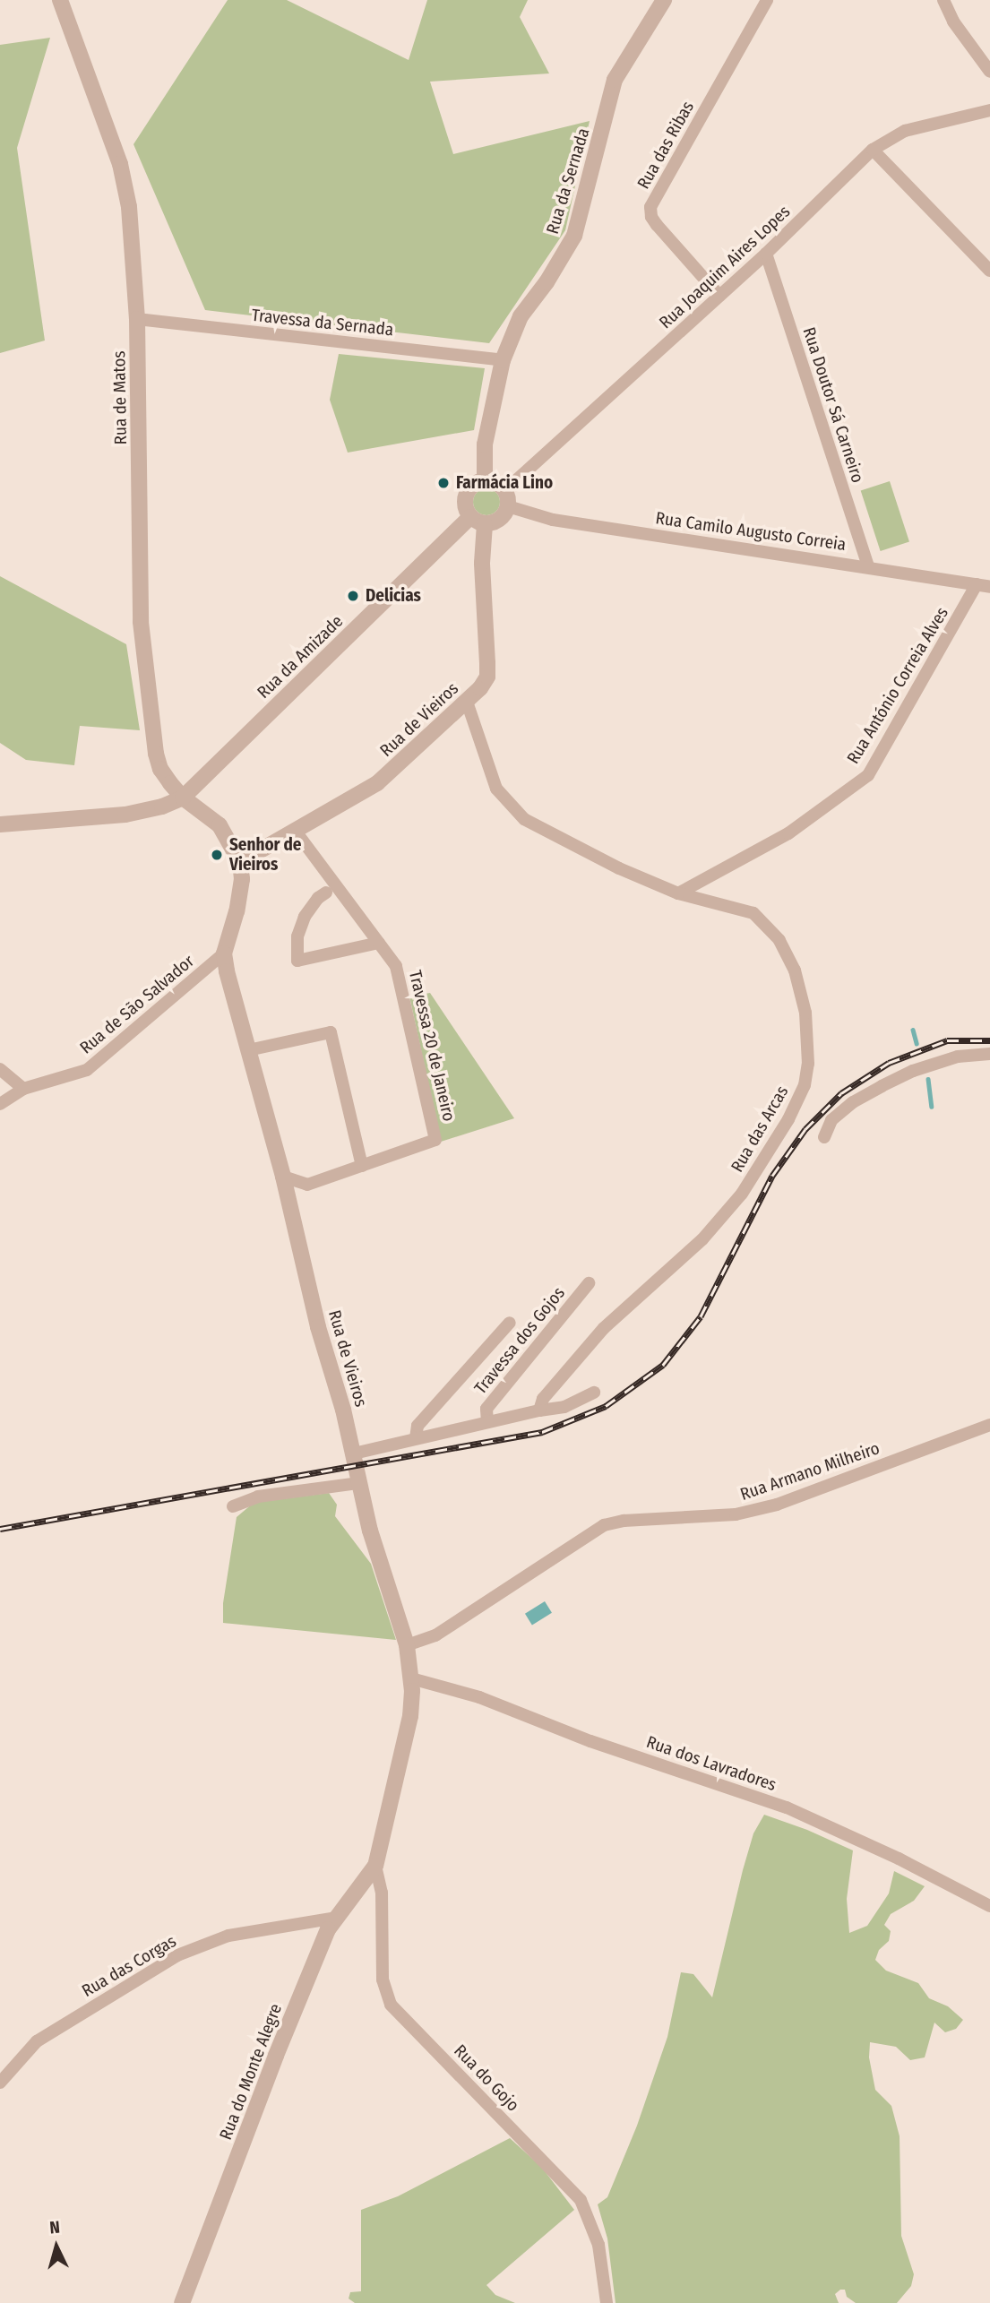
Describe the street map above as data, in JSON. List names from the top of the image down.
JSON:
{
  "streets": {
    "street": [
      "Rua das Ribas",
      "Rua da Sernada",
      "Rua Joaquim Aires Lopes",
      "Travessa da Sernada",
      "Rua de Matos",
      "Rua Doutor Sá Carneiro",
      "Rua Camilo Augusto Correia",
      "Rua da Amizade",
      "Rua António Correia Alves",
      "Rua de Vieiros",
      "Rua de São Salvador",
      "Travessa 20 de Janeiro",
      "Rua das Arcas",
      "Travessa dos Gojos",
      "Rua Armano Milheiro",
      "Rua dos Lavradores",
      "Rua das Corgas",
      "Rua do Monte Alegre",
      "Rua do Gojo"
    ]
  },
  "crossings": [
    ["Rua das Ribas", "Rua Joaquim Aires Lopes"],
    ["Rua da Sernada", "Rua Joaquim Aires Lopes"],
    ["Rua da Sernada", "Travessa da Sernada"],
    ["Rua da Sernada", "Rua Camilo Augusto Correia"],
    ["Rua da Sernada", "Rua da Amizade"],
    ["Rua da Sernada", "Rua de Vieiros"],
    ["Rua Joaquim Aires Lopes", "Rua Doutor Sá Carneiro"],
    ["Rua Joaquim Aires Lopes", "Rua Camilo Augusto Correia"],
    ["Rua Joaquim Aires Lopes", "Rua da Amizade"],
    ["Rua Joaquim Aires Lopes", "Rua de Vieiros"],
    ["Travessa da Sernada", "Rua de Matos"],
    ["Rua de Matos", "Rua da Amizade"],
    ["Rua Doutor Sá Carneiro", "Rua Camilo Augusto Correia"],
    ["Rua Camilo Augusto Correia", "Rua da Amizade"],
    ["Rua Camilo Augusto Correia", "Rua António Correia Alves"],
    ["Rua Camilo Augusto Correia", "Rua de Vieiros"],
    ["Rua da Amizade", "Rua de Vieiros"],
    ["Rua António Correia Alves", "Rua das Arcas"],
    ["Rua de Vieiros", "Rua de São Salvador"],
    ["Rua de Vieiros", "Travessa 20 de Janeiro"],
    ["Rua de Vieiros", "Rua das Arcas"],
    ["Rua de Vieiros", "Rua Armano Milheiro"],
    ["Rua de Vieiros", "Rua dos Lavradores"],
    ["Rua de Vieiros", "Rua do Monte Alegre"],
    ["Rua de Vieiros", "Rua do Gojo"],
    ["Rua das Corgas", "Rua do Monte Alegre"],
    ["Rua do Monte Alegre", "Rua do Gojo"]
  ],
  "places": ["Farmácia Lino", "Delicias", "Senhor de Vieiros"],
  "north": "top"
}
